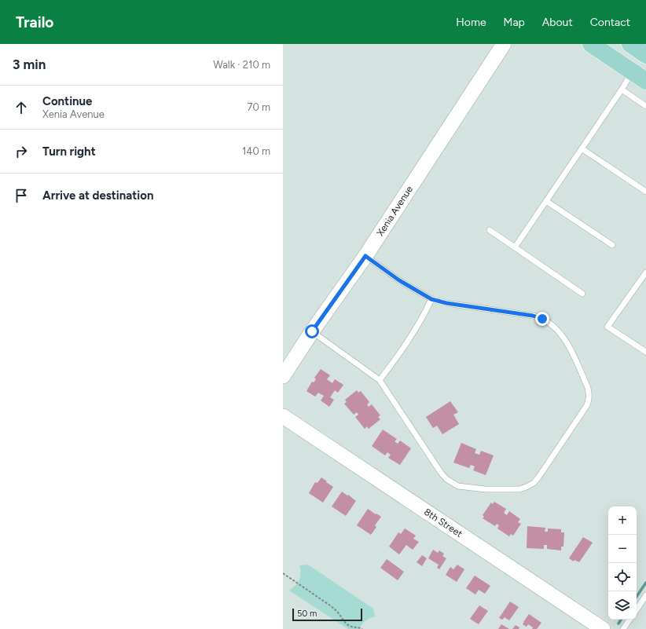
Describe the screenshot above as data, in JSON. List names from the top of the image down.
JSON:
{
  "streets": {
    "street": ["Xenia Avenue", "8th Street"]
  },
  "scale_bar": "50 m",
  "page": {
    "header": "Trailo",
    "nav": [
      "Home",
      "Map",
      "About",
      "Contact"
    ],
    "heading": ["3 min", "Walk · 210 m"],
    "list": [
      ["Continue", "Xenia Avenue", "70 m"],
      ["Turn right", "140 m"],
      "Arrive at destination"
    ],
    "map_buttons": ["+", "−"],
    "scale": "50 m"
  }
}
